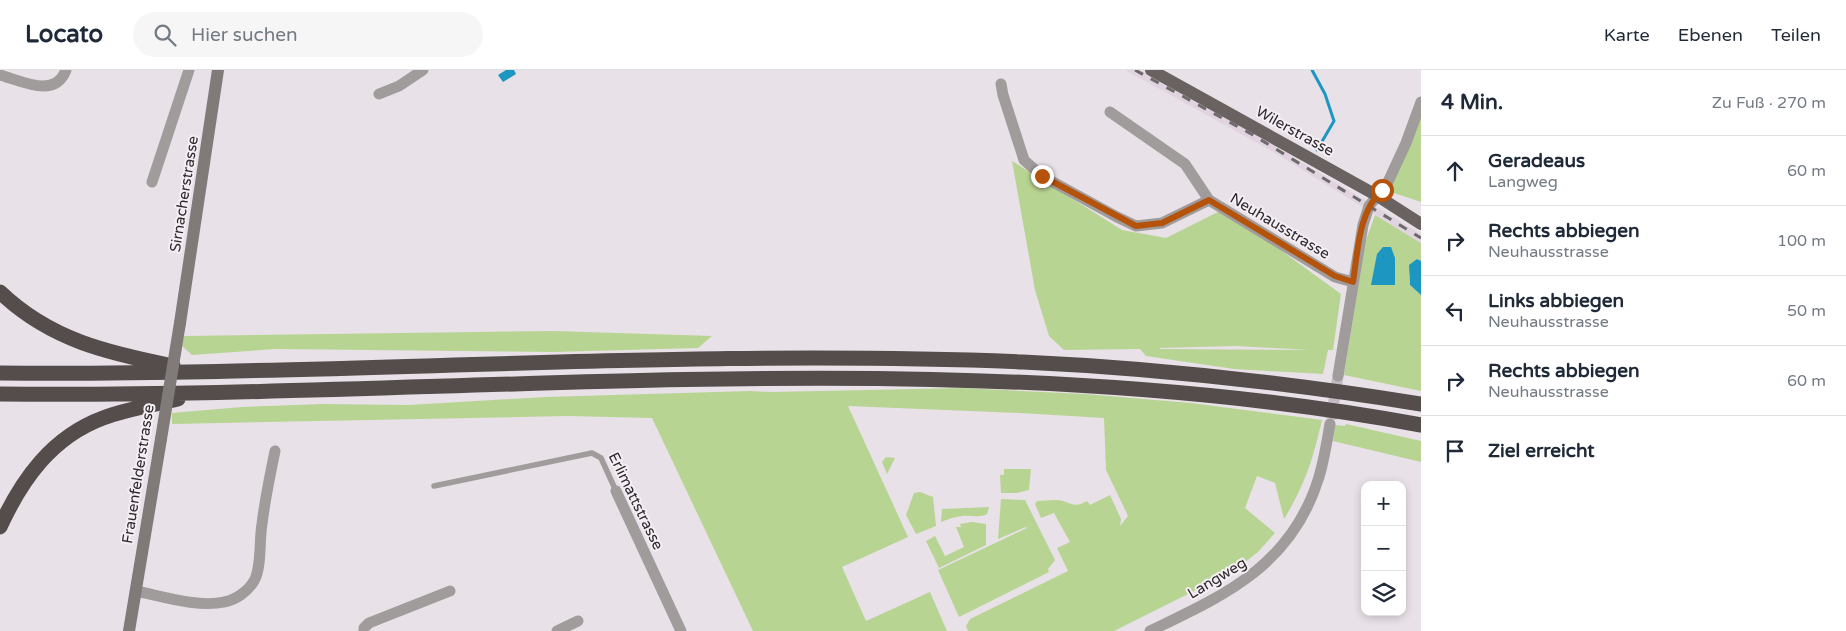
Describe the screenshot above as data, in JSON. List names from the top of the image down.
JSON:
{
  "streets": {
    "main road": ["Wilerstrasse"],
    "street": [
      "Sirnacherstrasse",
      "Neuhausstrasse",
      "Frauenfelderstrasse",
      "Erlimattstrasse",
      "Langweg"
    ]
  },
  "crossings": [
    ["Sirnacherstrasse", "Frauenfelderstrasse"]
  ],
  "page": {
    "header": "Locato",
    "search": "Hier suchen",
    "nav": ["Karte", "Ebenen", "Teilen"],
    "heading": ["4 Min.", "Zu Fuß · 270 m"],
    "list": [
      ["Geradeaus", "Langweg", "60 m"],
      ["Rechts abbiegen", "Neuhausstrasse", "100 m"],
      ["Links abbiegen", "Neuhausstrasse", "50 m"],
      ["Rechts abbiegen", "Neuhausstrasse", "60 m"],
      "Ziel erreicht"
    ],
    "map_buttons": ["+", "−"]
  }
}
